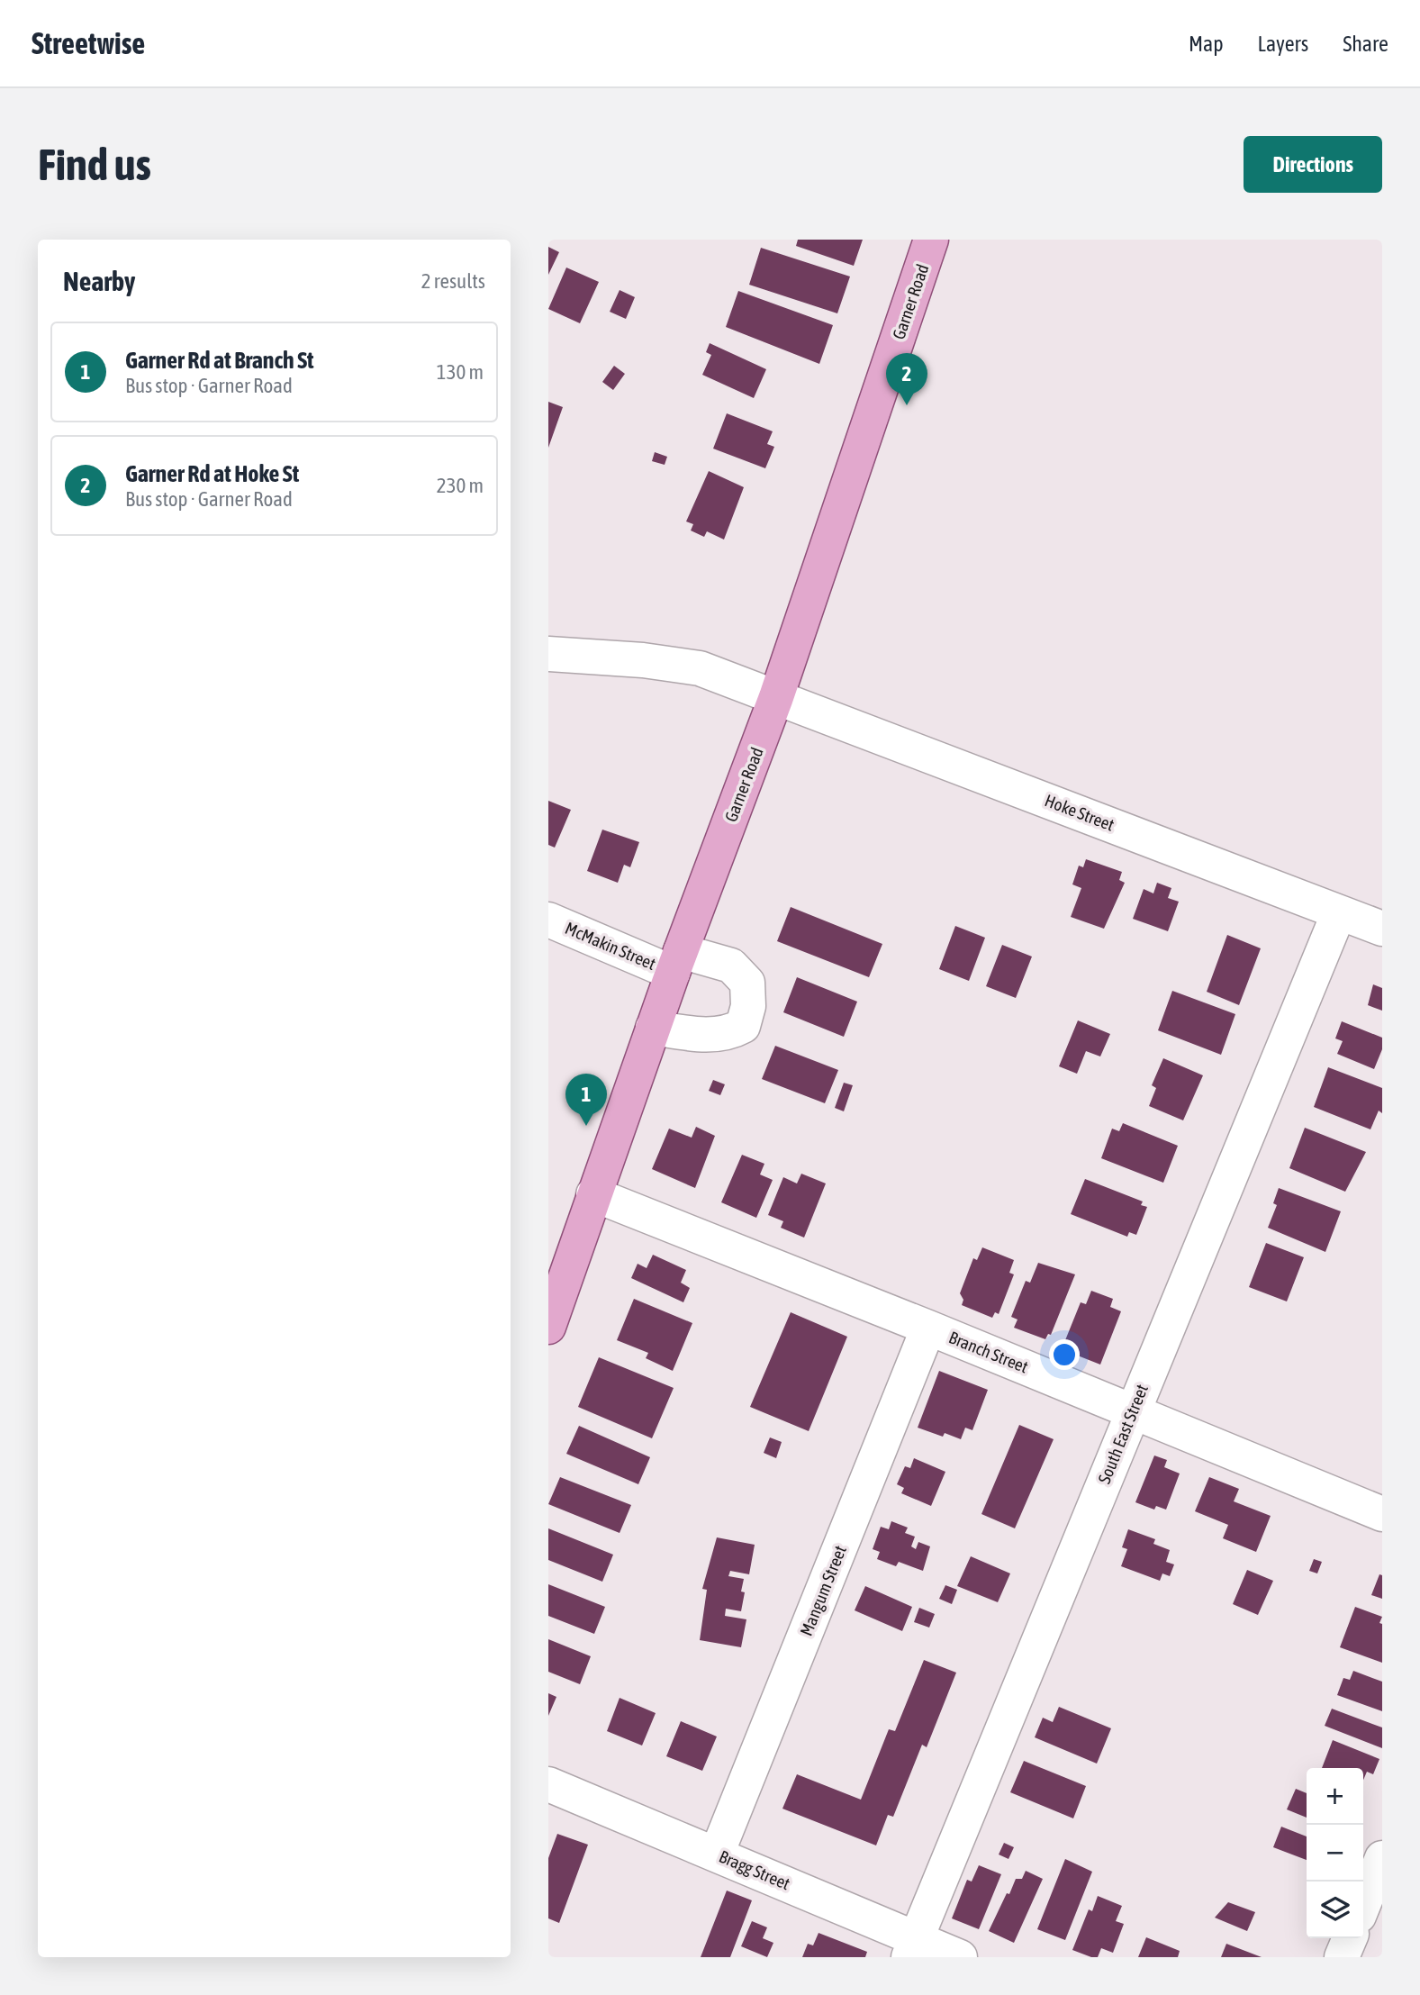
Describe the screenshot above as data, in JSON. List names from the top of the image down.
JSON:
{
  "streets": {
    "main road": ["Garner Road"],
    "street": [
      "Hoke Street",
      "McMakin Street",
      "Branch Street",
      "South East Street",
      "Mangum Street",
      "Bragg Street"
    ]
  },
  "crossings": [
    ["Garner Road", "Hoke Street"],
    ["Garner Road", "McMakin Street"],
    ["Garner Road", "Branch Street"],
    ["Hoke Street", "South East Street"],
    ["Branch Street", "South East Street"],
    ["Branch Street", "Mangum Street"],
    ["South East Street", "Bragg Street"],
    ["Mangum Street", "Bragg Street"]
  ],
  "page": {
    "header": "Streetwise",
    "nav": ["Map", "Layers", "Share"],
    "buttons": "Directions",
    "title": "Find us",
    "heading": ["Nearby", "2 results"],
    "list": [
      {
        "mark": "1",
        "name": "Garner Rd at Branch St",
        "note": "Bus stop · Garner Road",
        "value": "130 m"
      },
      {
        "mark": "2",
        "name": "Garner Rd at Hoke St",
        "note": "Bus stop · Garner Road",
        "value": "230 m"
      }
    ],
    "pins": ["2", "1"],
    "map_buttons": ["+", "−"]
  }
}
